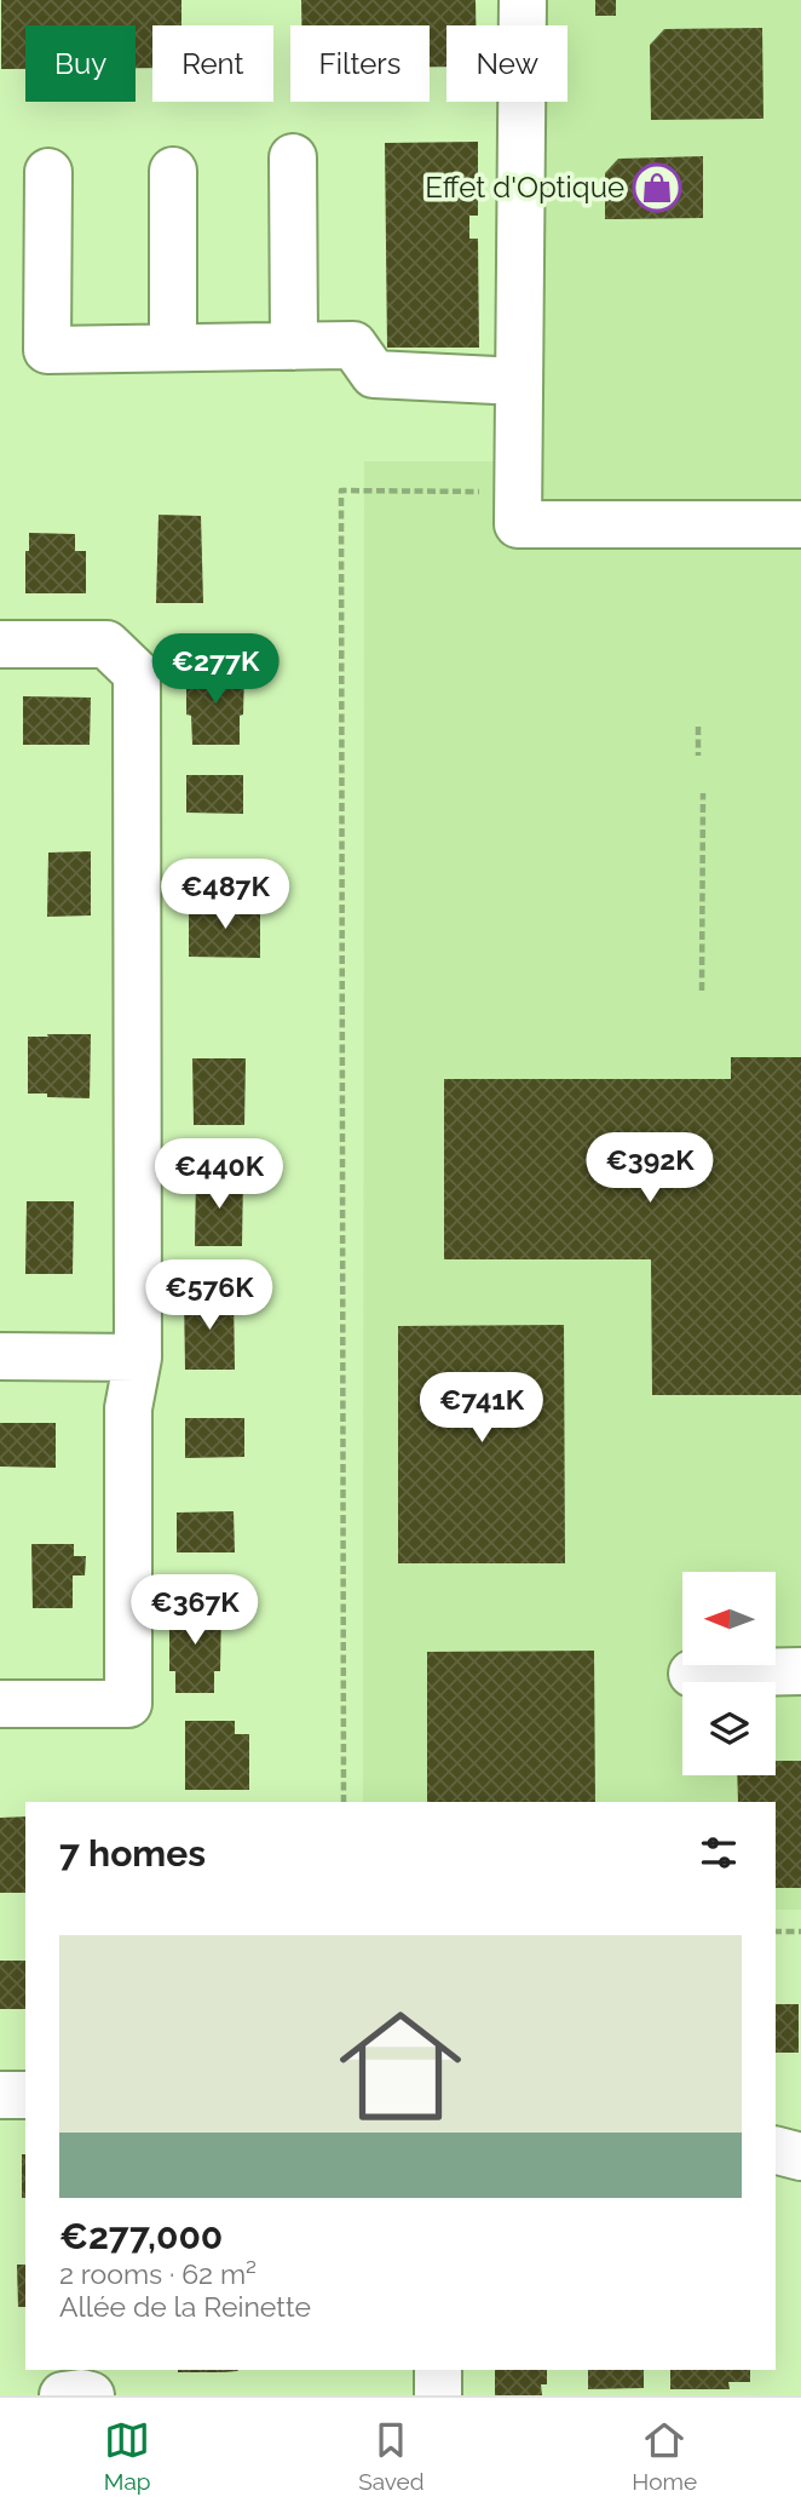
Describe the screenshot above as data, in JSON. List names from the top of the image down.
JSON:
{
  "places": {
    "shop": ["Effet d'Optique"]
  },
  "north": "left",
  "page": {
    "chip": [
      "Buy",
      "Rent",
      "Filters",
      "New"
    ],
    "price": [
      "€277K",
      "€487K",
      "€392K",
      "€440K",
      "€576K",
      "€741K",
      "€367K"
    ],
    "heading": "7 homes",
    "list": [
      {
        "name": "€277,000",
        "note": "2 rooms · 62 m² · Allée de la Reinette"
      }
    ],
    "tabs": ["Map", "Saved", "Home"]
  }
}
